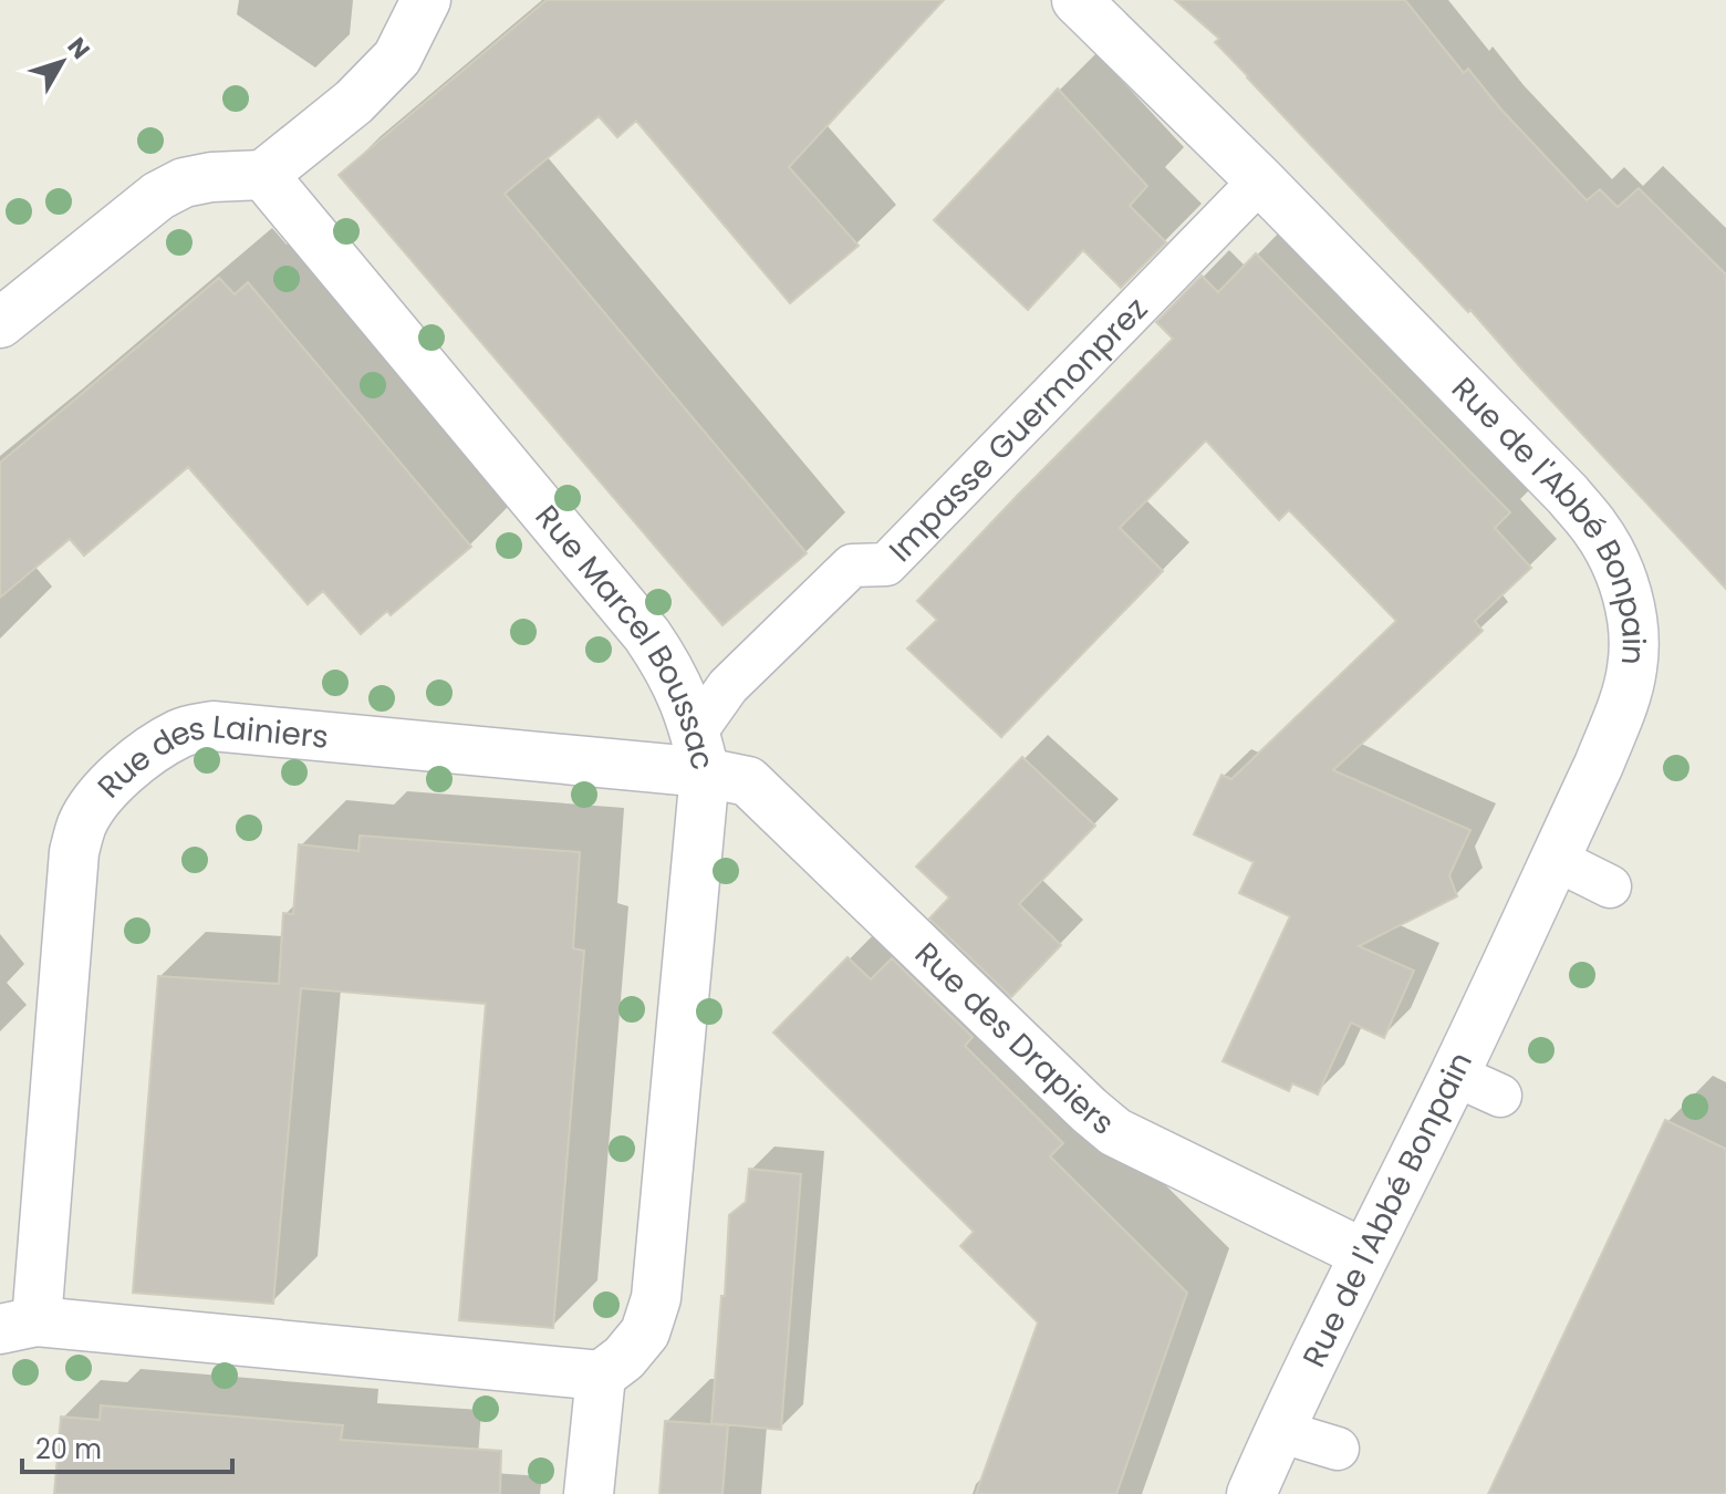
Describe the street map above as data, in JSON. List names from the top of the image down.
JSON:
{
  "streets": {
    "street": [
      "Rue de l'Abbé Bonpain",
      "Rue Marcel Boussac",
      "Rue des Lainiers",
      "Rue des Drapiers"
    ],
    "lane": ["Impasse Guermonprez"]
  },
  "crossings": [
    ["Impasse Guermonprez", "Rue de l'Abbé Bonpain"],
    ["Impasse Guermonprez", "Rue Marcel Boussac"],
    ["Impasse Guermonprez", "Rue des Lainiers"],
    ["Impasse Guermonprez", "Rue des Drapiers"],
    ["Rue de l'Abbé Bonpain", "Rue des Drapiers"],
    ["Rue Marcel Boussac", "Rue des Lainiers"],
    ["Rue Marcel Boussac", "Rue des Drapiers"],
    ["Rue des Lainiers", "Rue des Drapiers"]
  ],
  "scale_bar": "20 m",
  "north": "top right"
}
